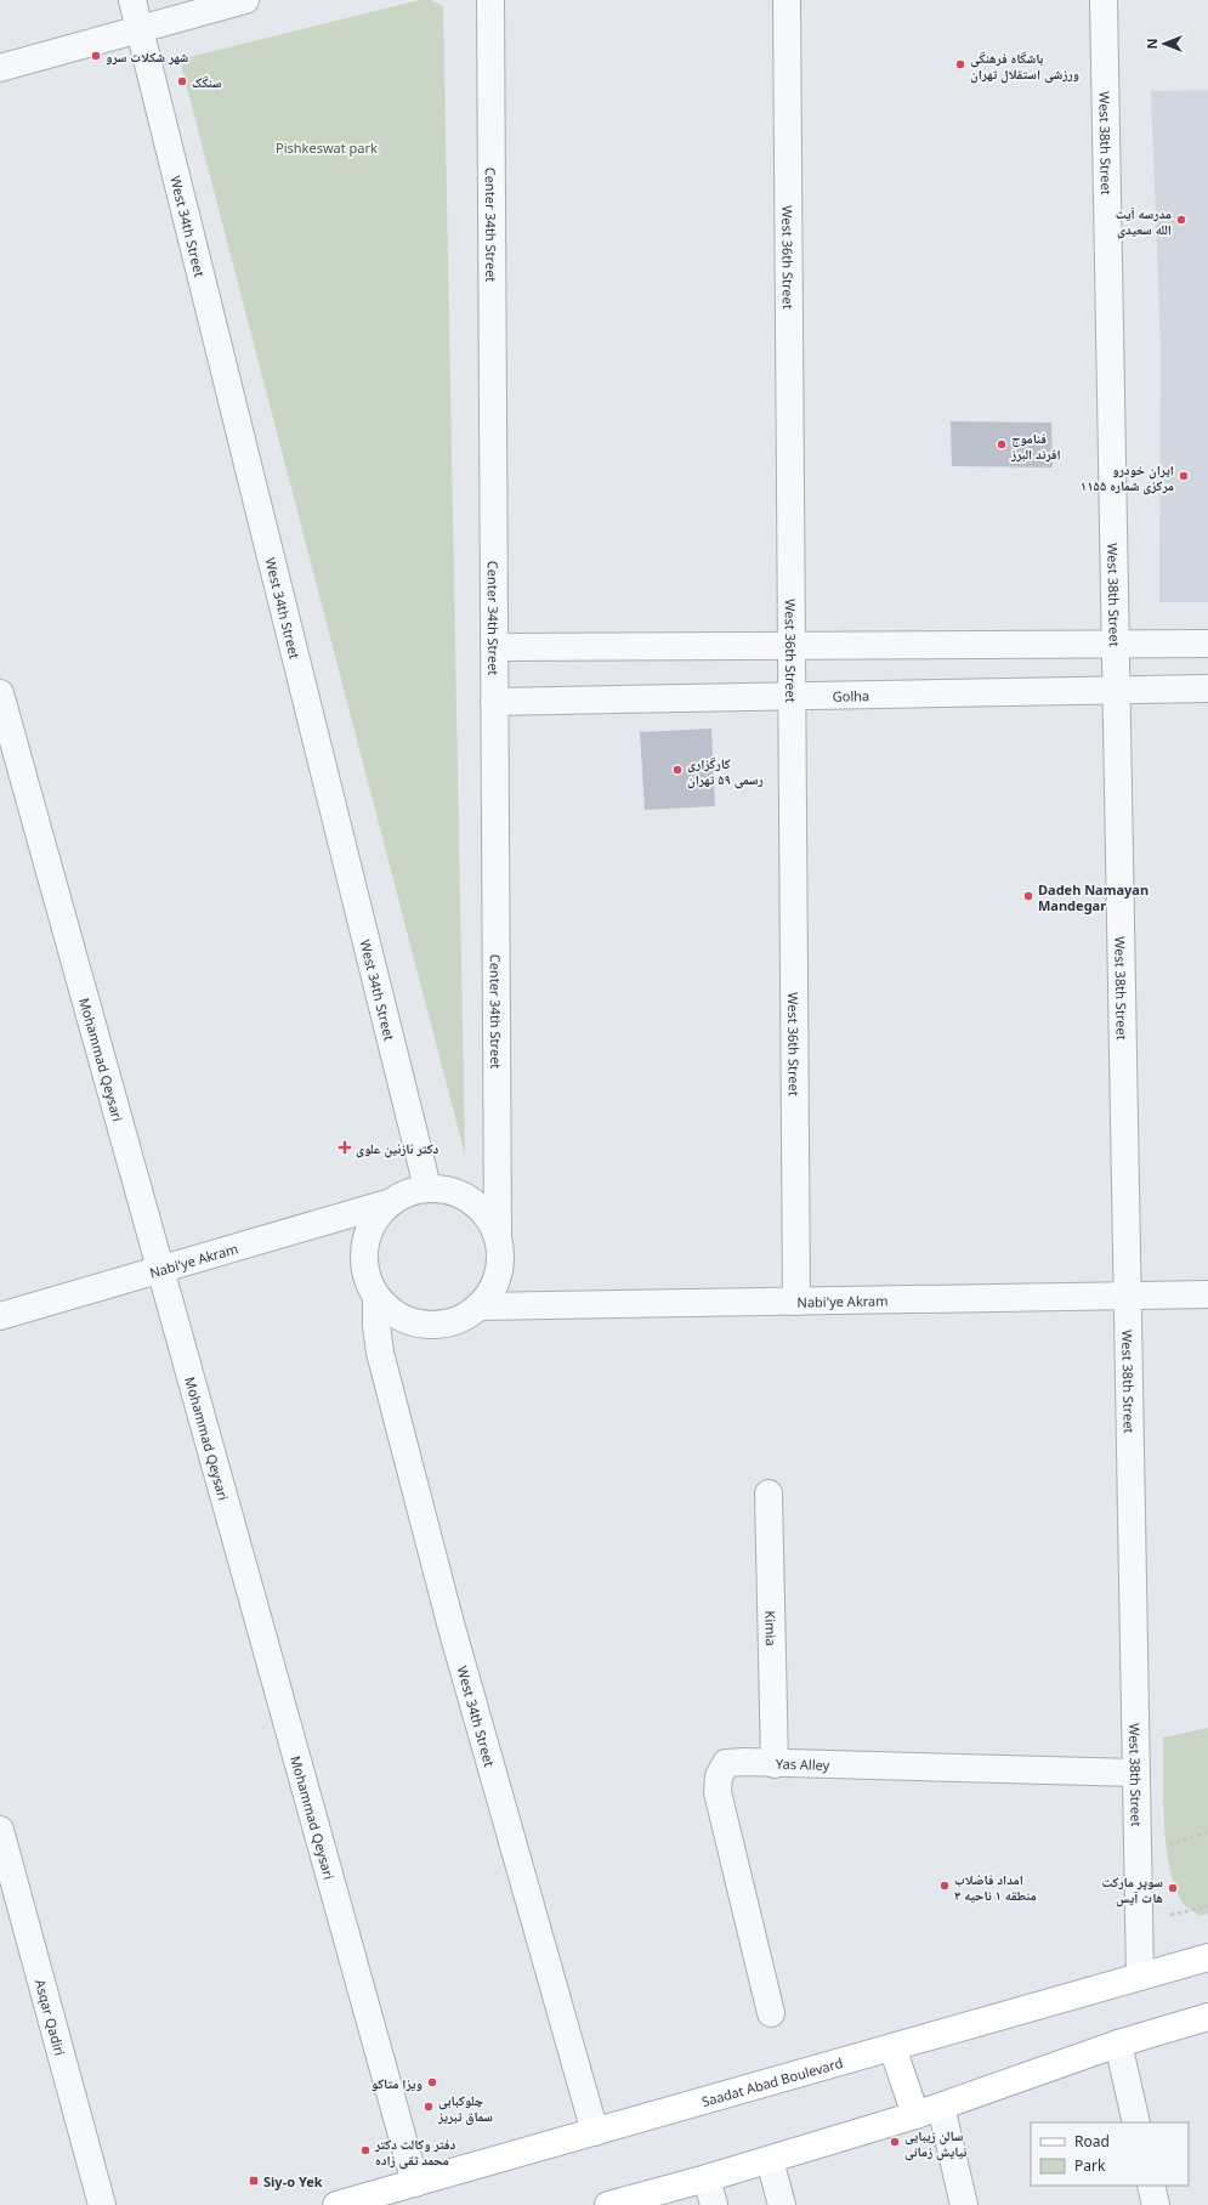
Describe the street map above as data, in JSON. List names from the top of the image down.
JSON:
{
  "streets": {
    "main road": ["Saadat Abad Boulevard"],
    "street": [
      "West 38th Street",
      "Center 34th Street",
      "West 34th Street",
      "West 36th Street",
      "Golha",
      "Mohammad Qeysari",
      "Nabi'ye Akram",
      "Kimia",
      "Yas Alley",
      "Asqar Qadiri"
    ]
  },
  "crossings": [
    ["West 38th Street", "Golha"],
    ["West 38th Street", "Nabi'ye Akram"],
    ["West 38th Street", "Yas Alley"],
    ["West 38th Street", "Saadat Abad Boulevard"],
    ["Center 34th Street", "West 34th Street"],
    ["Center 34th Street", "Golha"],
    ["Center 34th Street", "Nabi'ye Akram"],
    ["West 34th Street", "Nabi'ye Akram"],
    ["West 34th Street", "Saadat Abad Boulevard"],
    ["West 36th Street", "Golha"],
    ["West 36th Street", "Nabi'ye Akram"],
    ["Mohammad Qeysari", "Nabi'ye Akram"],
    ["Mohammad Qeysari", "Saadat Abad Boulevard"],
    ["Kimia", "Yas Alley"]
  ],
  "parks": ["Pishkeswat park"],
  "places": {
    "other": [
      "شهر شکلات سرو",
      "باشگاه فرهنگی ورزشی استقلال تهران",
      "سنگک",
      "مدرسه آیت الله سعیدی",
      "فناموج افرند البرز",
      "ایران خودرو مرکزی شماره ۱۱۵۵",
      "کارگزاری رسمی ۵۹ تهران",
      "Dadeh Namayan Mandegar",
      "امداد فاضلاب منطقه ۱ ناحیه ۳",
      "سوپر مارکت هات آیس",
      "ویزا متاکو",
      "چلوکبابی سماق تبریز",
      "سالن زیبایی نیایش زمانی",
      "دفتر وکالت دکتر محمد تقی زاده"
    ],
    "health": ["دکتر نازنین علوی"],
    "transit": ["Siy-o Yek"]
  },
  "legend": ["Road", "Park"],
  "north": "left"
}
